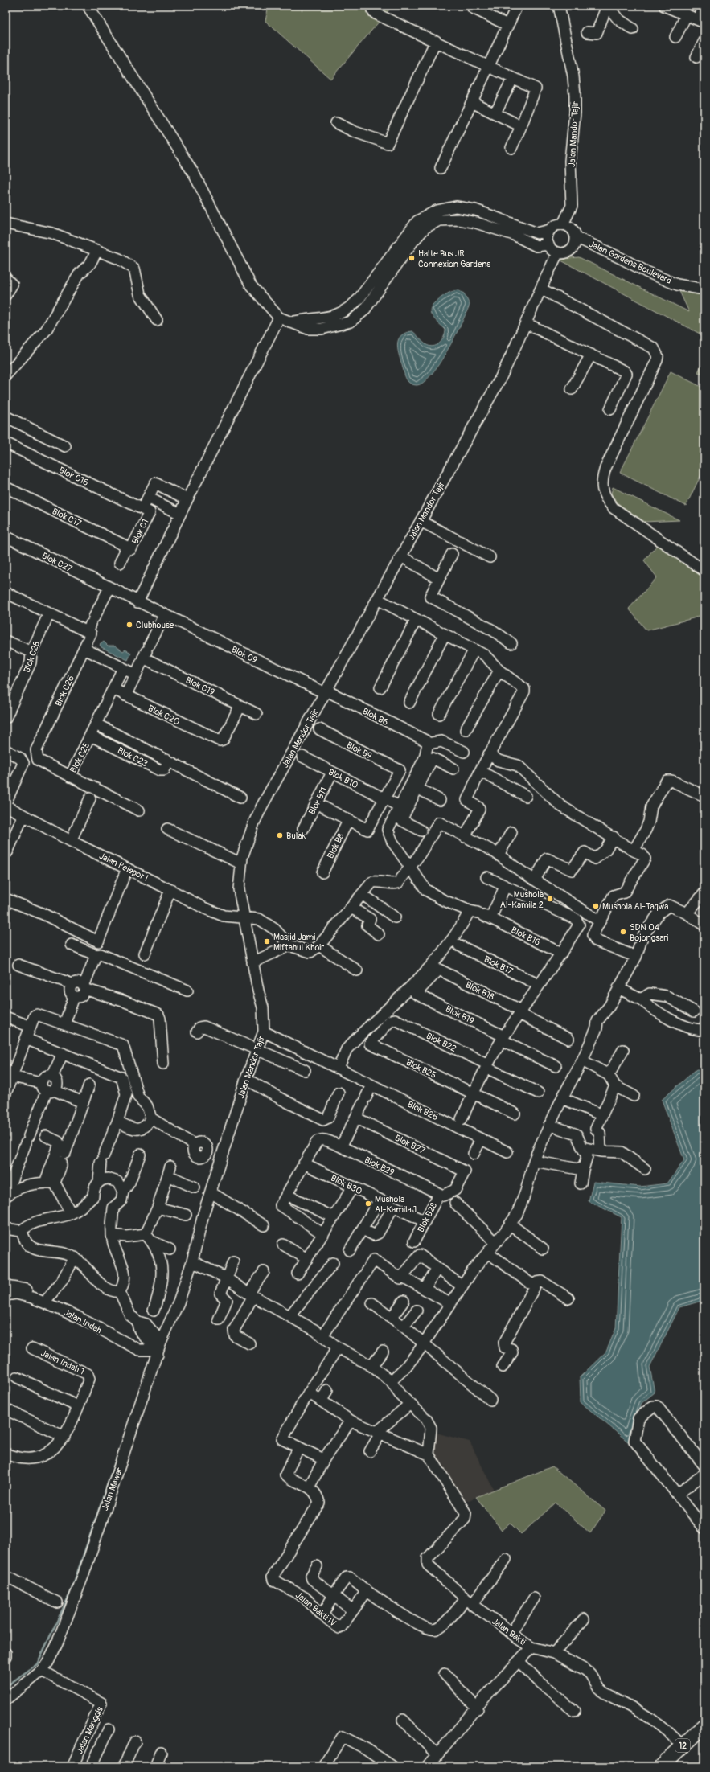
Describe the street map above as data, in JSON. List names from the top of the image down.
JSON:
{
  "streets": {
    "highway": ["12"],
    "street": [
      "Jalan Mandor Tajir",
      "Jalan Gardens Boulevard",
      "Blok C16",
      "Blok C17",
      "Blok C1",
      "Blok C27",
      "Blok C9",
      "Blok C28",
      "Blok C19",
      "Blok C26",
      "Blok C20",
      "Blok B6",
      "Blok B9",
      "Blok C23",
      "Blok C25",
      "Blok B10",
      "Blok B11",
      "Blok B8",
      "Jalan Pelepor I",
      "Blok B16",
      "Blok B17",
      "Blok B18",
      "Blok B19",
      "Blok B22",
      "Blok B25",
      "Blok B26",
      "Blok B27",
      "Blok B29",
      "Blok B30",
      "Blok B28",
      "Jalan Indah",
      "Jalan Indah 1",
      "Jalan Mawar",
      "Jalan Bakti IV",
      "Jalan Bakti",
      "Jalan Manggis"
    ]
  },
  "crossings": [
    ["Jalan Mandor Tajir", "Jalan Gardens Boulevard"],
    ["Jalan Mandor Tajir", "Blok C9"],
    ["Jalan Mandor Tajir", "Blok B6"],
    ["Jalan Mandor Tajir", "Jalan Pelepor I"],
    ["Jalan Mandor Tajir", "Blok B26"],
    ["Jalan Mandor Tajir", "Jalan Mawar"],
    ["Blok C16", "Blok C1"],
    ["Blok C17", "Blok C1"],
    ["Blok C27", "Blok C9"],
    ["Blok C9", "Blok B6"],
    ["Blok C19", "Blok C20"],
    ["Blok C26", "Blok C25"],
    ["Blok C20", "Blok C25"],
    ["Blok B9", "Blok B10"],
    ["Blok C23", "Blok C25"],
    ["Blok B10", "Blok B11"],
    ["Blok B10", "Blok B16"],
    ["Blok B18", "Blok B19"],
    ["Blok B22", "Blok B25"],
    ["Blok B27", "Blok B29"],
    ["Blok B27", "Blok B28"],
    ["Blok B29", "Blok B30"],
    ["Blok B29", "Blok B28"],
    ["Blok B30", "Blok B28"],
    ["Jalan Indah", "Jalan Mawar"],
    ["Jalan Mawar", "Jalan Manggis"],
    ["Jalan Bakti", "12"]
  ],
  "places": [
    "Halte Bus JR Connexion Gardens",
    "Clubhouse",
    "Bulak",
    "Mushola Al-Kamila 2",
    "Mushola Al-Taqwa",
    "SDN 04 Bojongsari",
    "Masjid Jami Miftahul Khoir",
    "Mushola Al-Kamila 1"
  ]
}
